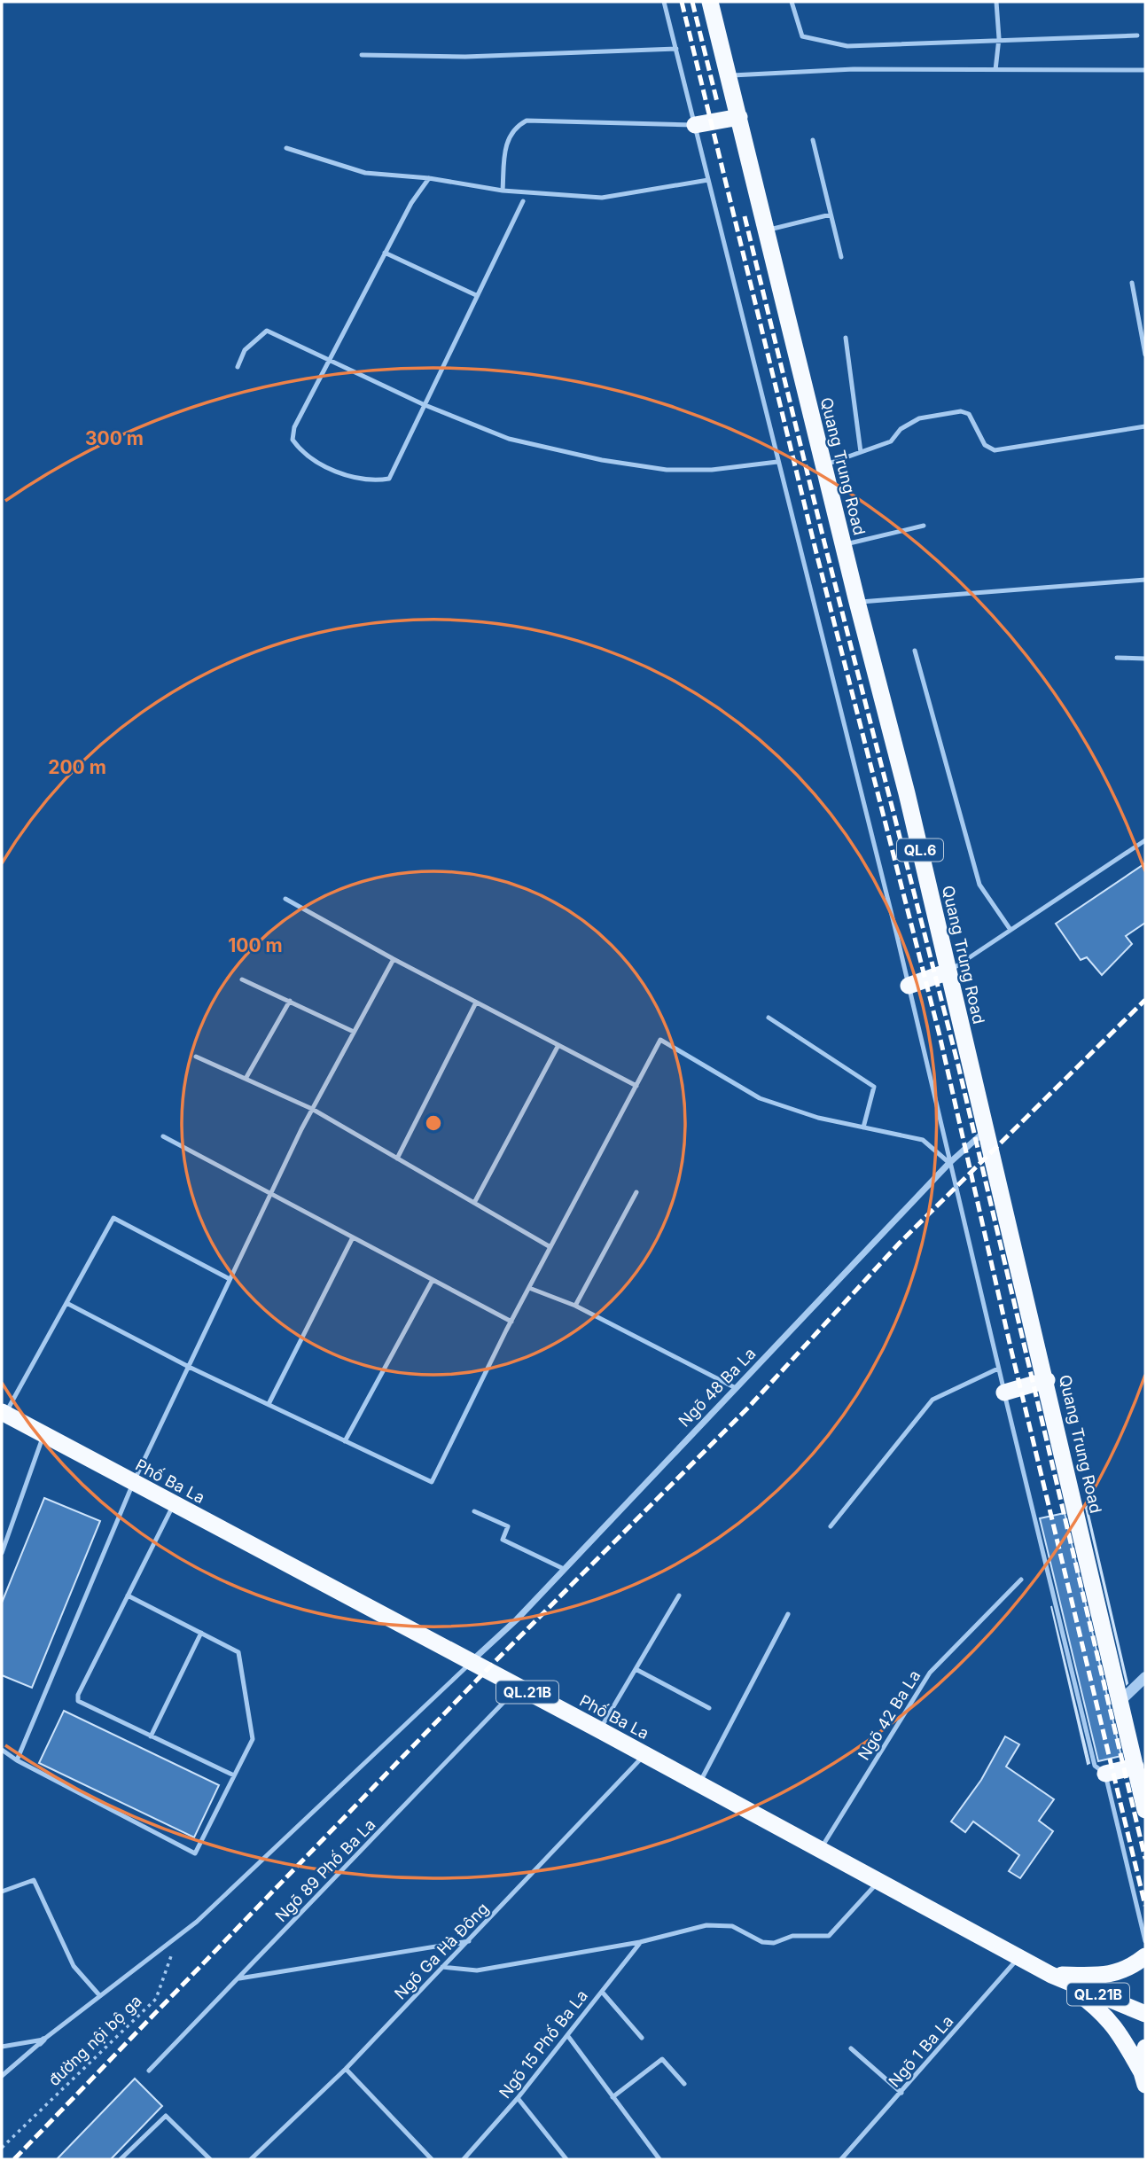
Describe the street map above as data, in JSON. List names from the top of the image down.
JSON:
{
  "streets": {
    "highway": [
      "Quang Trung Road",
      "QL.6",
      "Phố Ba La",
      "QL.21B"
    ],
    "street": ["Ngõ 48 Ba La"],
    "lane": [
      "Ngõ 42 Ba La",
      "Ngõ 89 Phố Ba La",
      "Ngõ Ga Hà Đông",
      "Ngõ 15 Phố Ba La",
      "Ngõ 1 Ba La"
    ],
    "path": ["đường nội bộ ga"]
  },
  "crossings": [
    ["Quang Trung Road", "Ngõ 48 Ba La"],
    ["Ngõ 48 Ba La", "Phố Ba La"],
    ["Phố Ba La", "Ngõ 42 Ba La"],
    ["Phố Ba La", "Ngõ 89 Phố Ba La"],
    ["Phố Ba La", "Ngõ Ga Hà Đông"],
    ["Phố Ba La", "Ngõ 1 Ba La"]
  ],
  "rings": ["300 m", "200 m", "100 m"]
}
